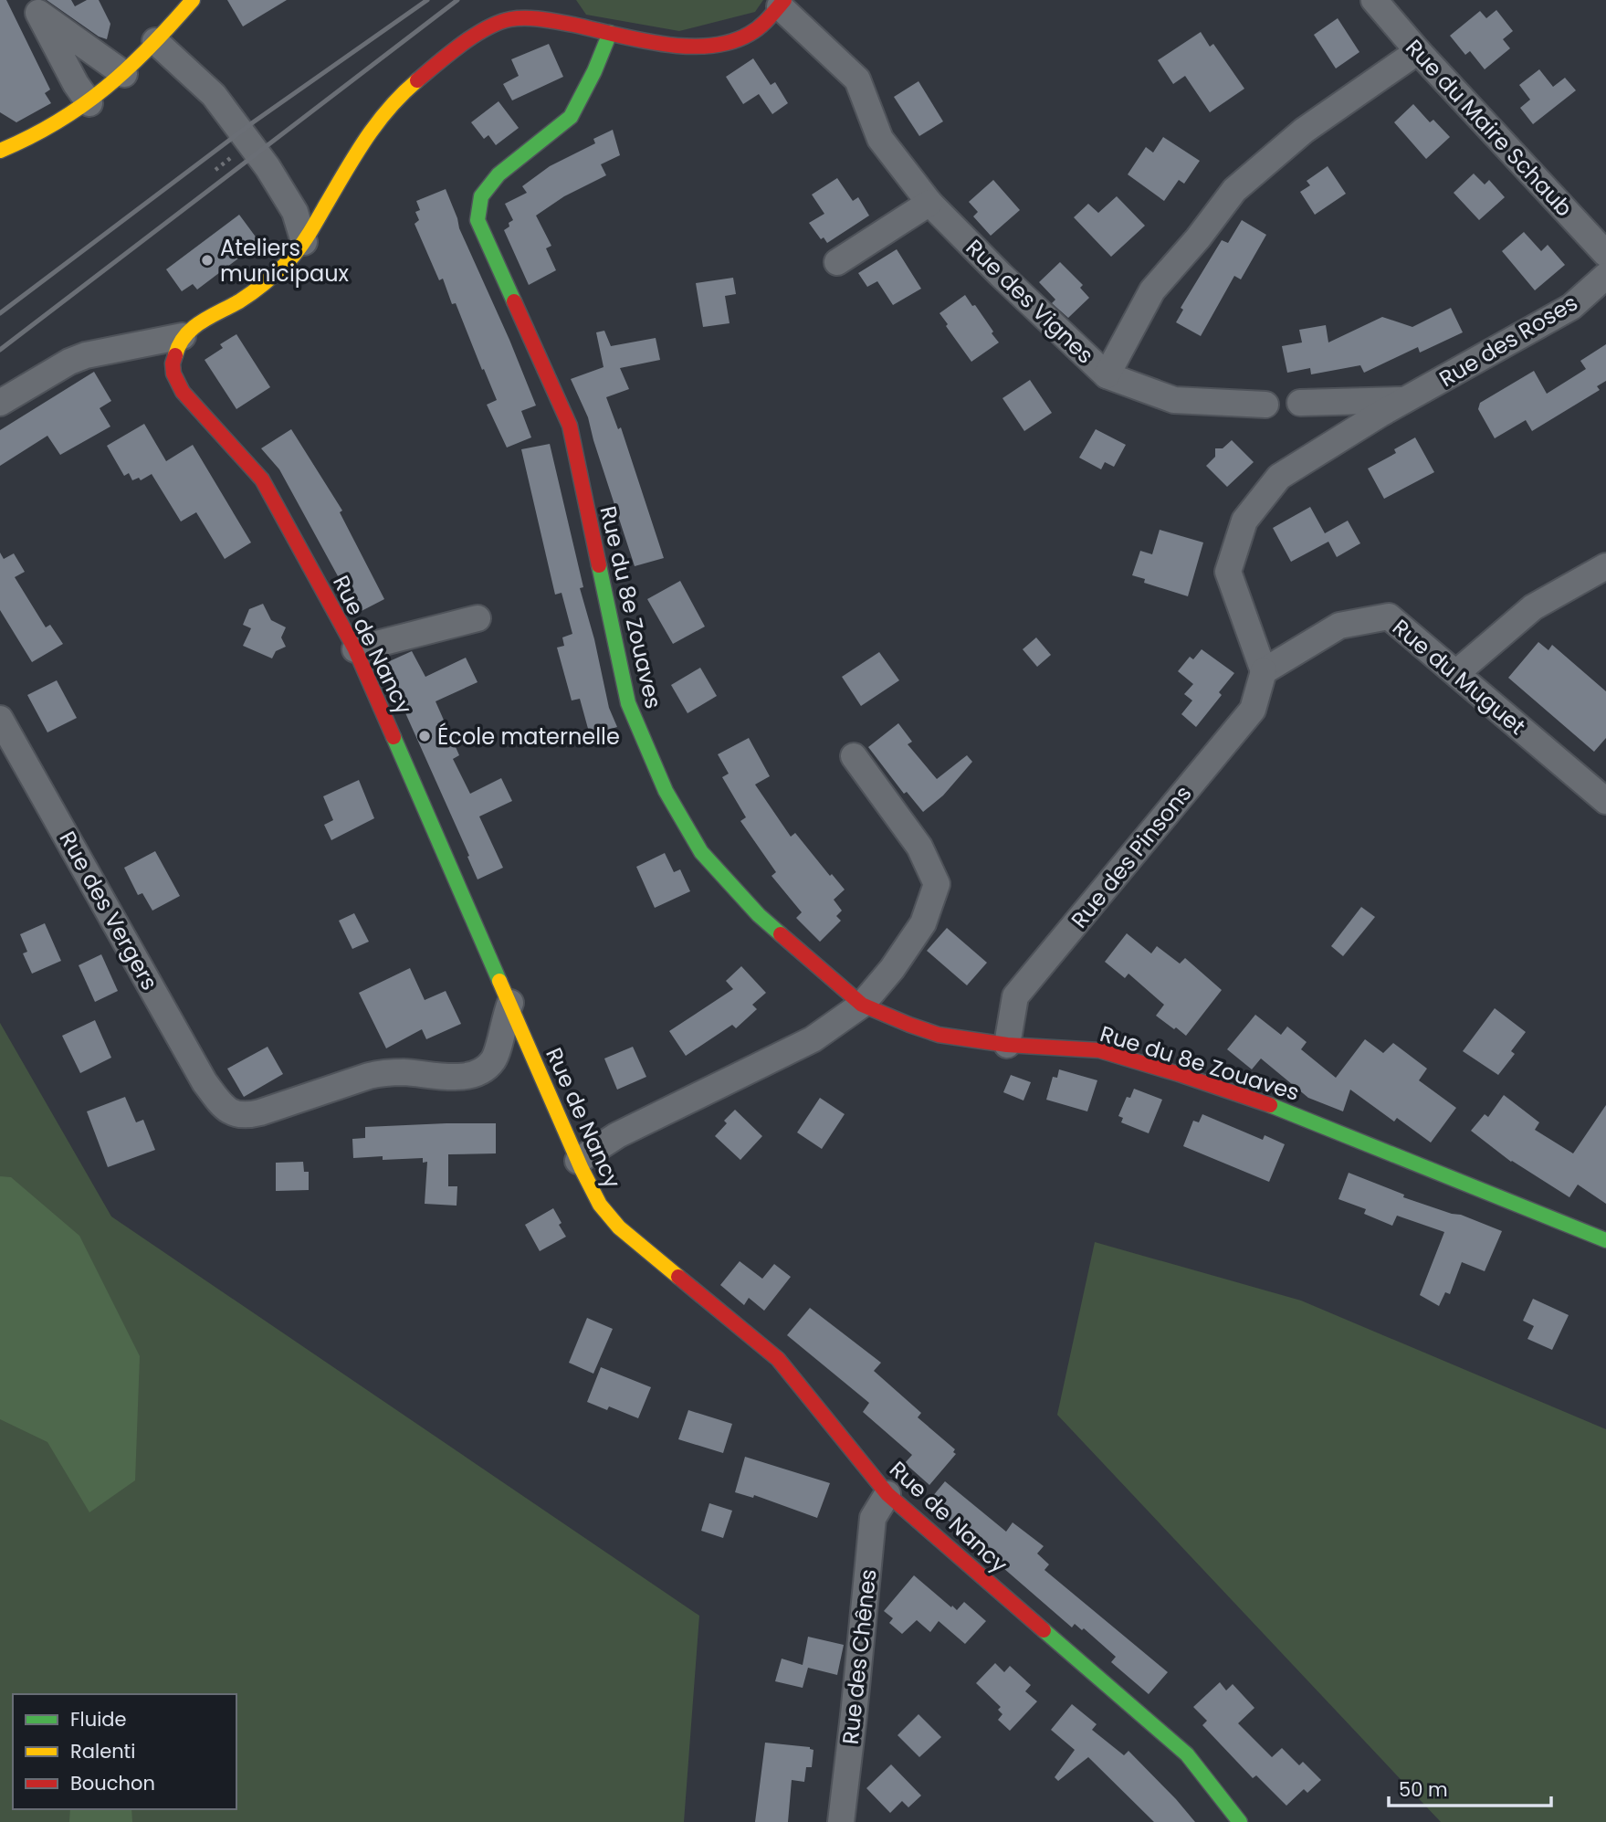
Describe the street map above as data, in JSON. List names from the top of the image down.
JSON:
{
  "streets": {
    "street": [
      "Rue du Maire Schaub",
      "Rue des Vignes",
      "Rue des Roses",
      "Rue du 8e Zouaves",
      "Rue de Nancy",
      "Rue du Muguet",
      "Rue des Pinsons",
      "Rue des Vergers",
      "Rue des Chênes"
    ]
  },
  "crossings": [
    ["Rue du Maire Schaub", "Rue des Vignes"],
    ["Rue des Roses", "Rue du Muguet"],
    ["Rue des Roses", "Rue des Pinsons"],
    ["Rue du 8e Zouaves", "Rue des Pinsons"],
    ["Rue de Nancy", "Rue des Vergers"],
    ["Rue de Nancy", "Rue des Chênes"],
    ["Rue du Muguet", "Rue des Pinsons"]
  ],
  "places": ["Ateliers municipaux", "École maternelle"],
  "legend": ["Fluide", "Ralenti", "Bouchon"],
  "scale_bar": "50 m"
}
